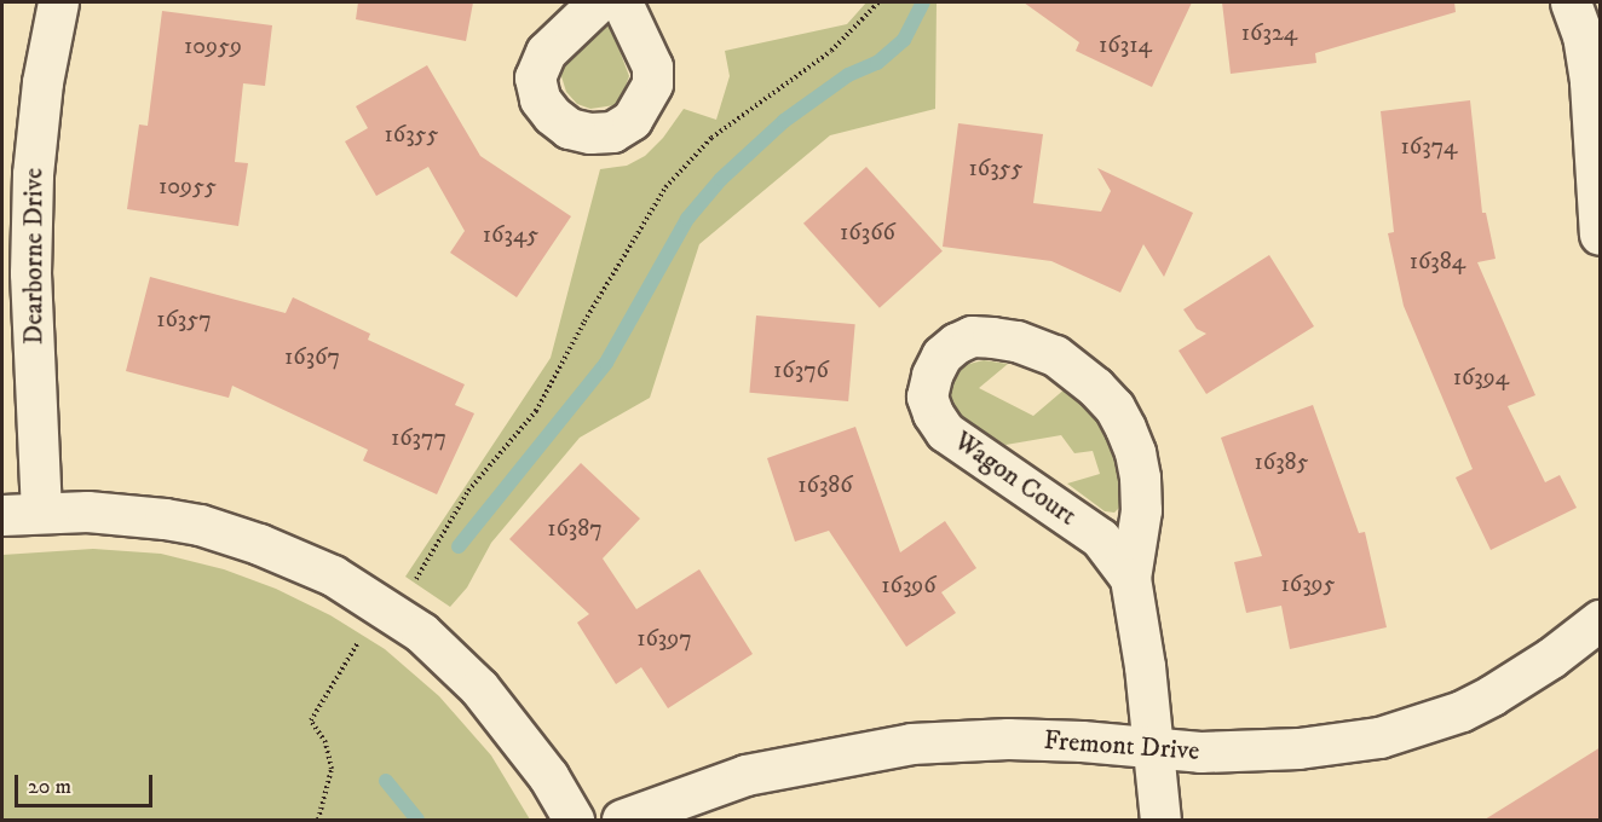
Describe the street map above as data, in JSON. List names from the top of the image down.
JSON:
{
  "streets": {
    "street": ["Dearborne Drive", "Wagon Court", "Fremont Drive"]
  },
  "crossings": [
    ["Wagon Court", "Fremont Drive"]
  ],
  "house_numbers": [
    "16324",
    "16314",
    "10959",
    "16355",
    "16374",
    "16355",
    "10955",
    "16366",
    "16345",
    "16384",
    "16357",
    "16367",
    "16376",
    "16394",
    "16377",
    "16385",
    "16386",
    "16387",
    "16395",
    "16396",
    "16397"
  ],
  "scale_bar": "20 m"
}
